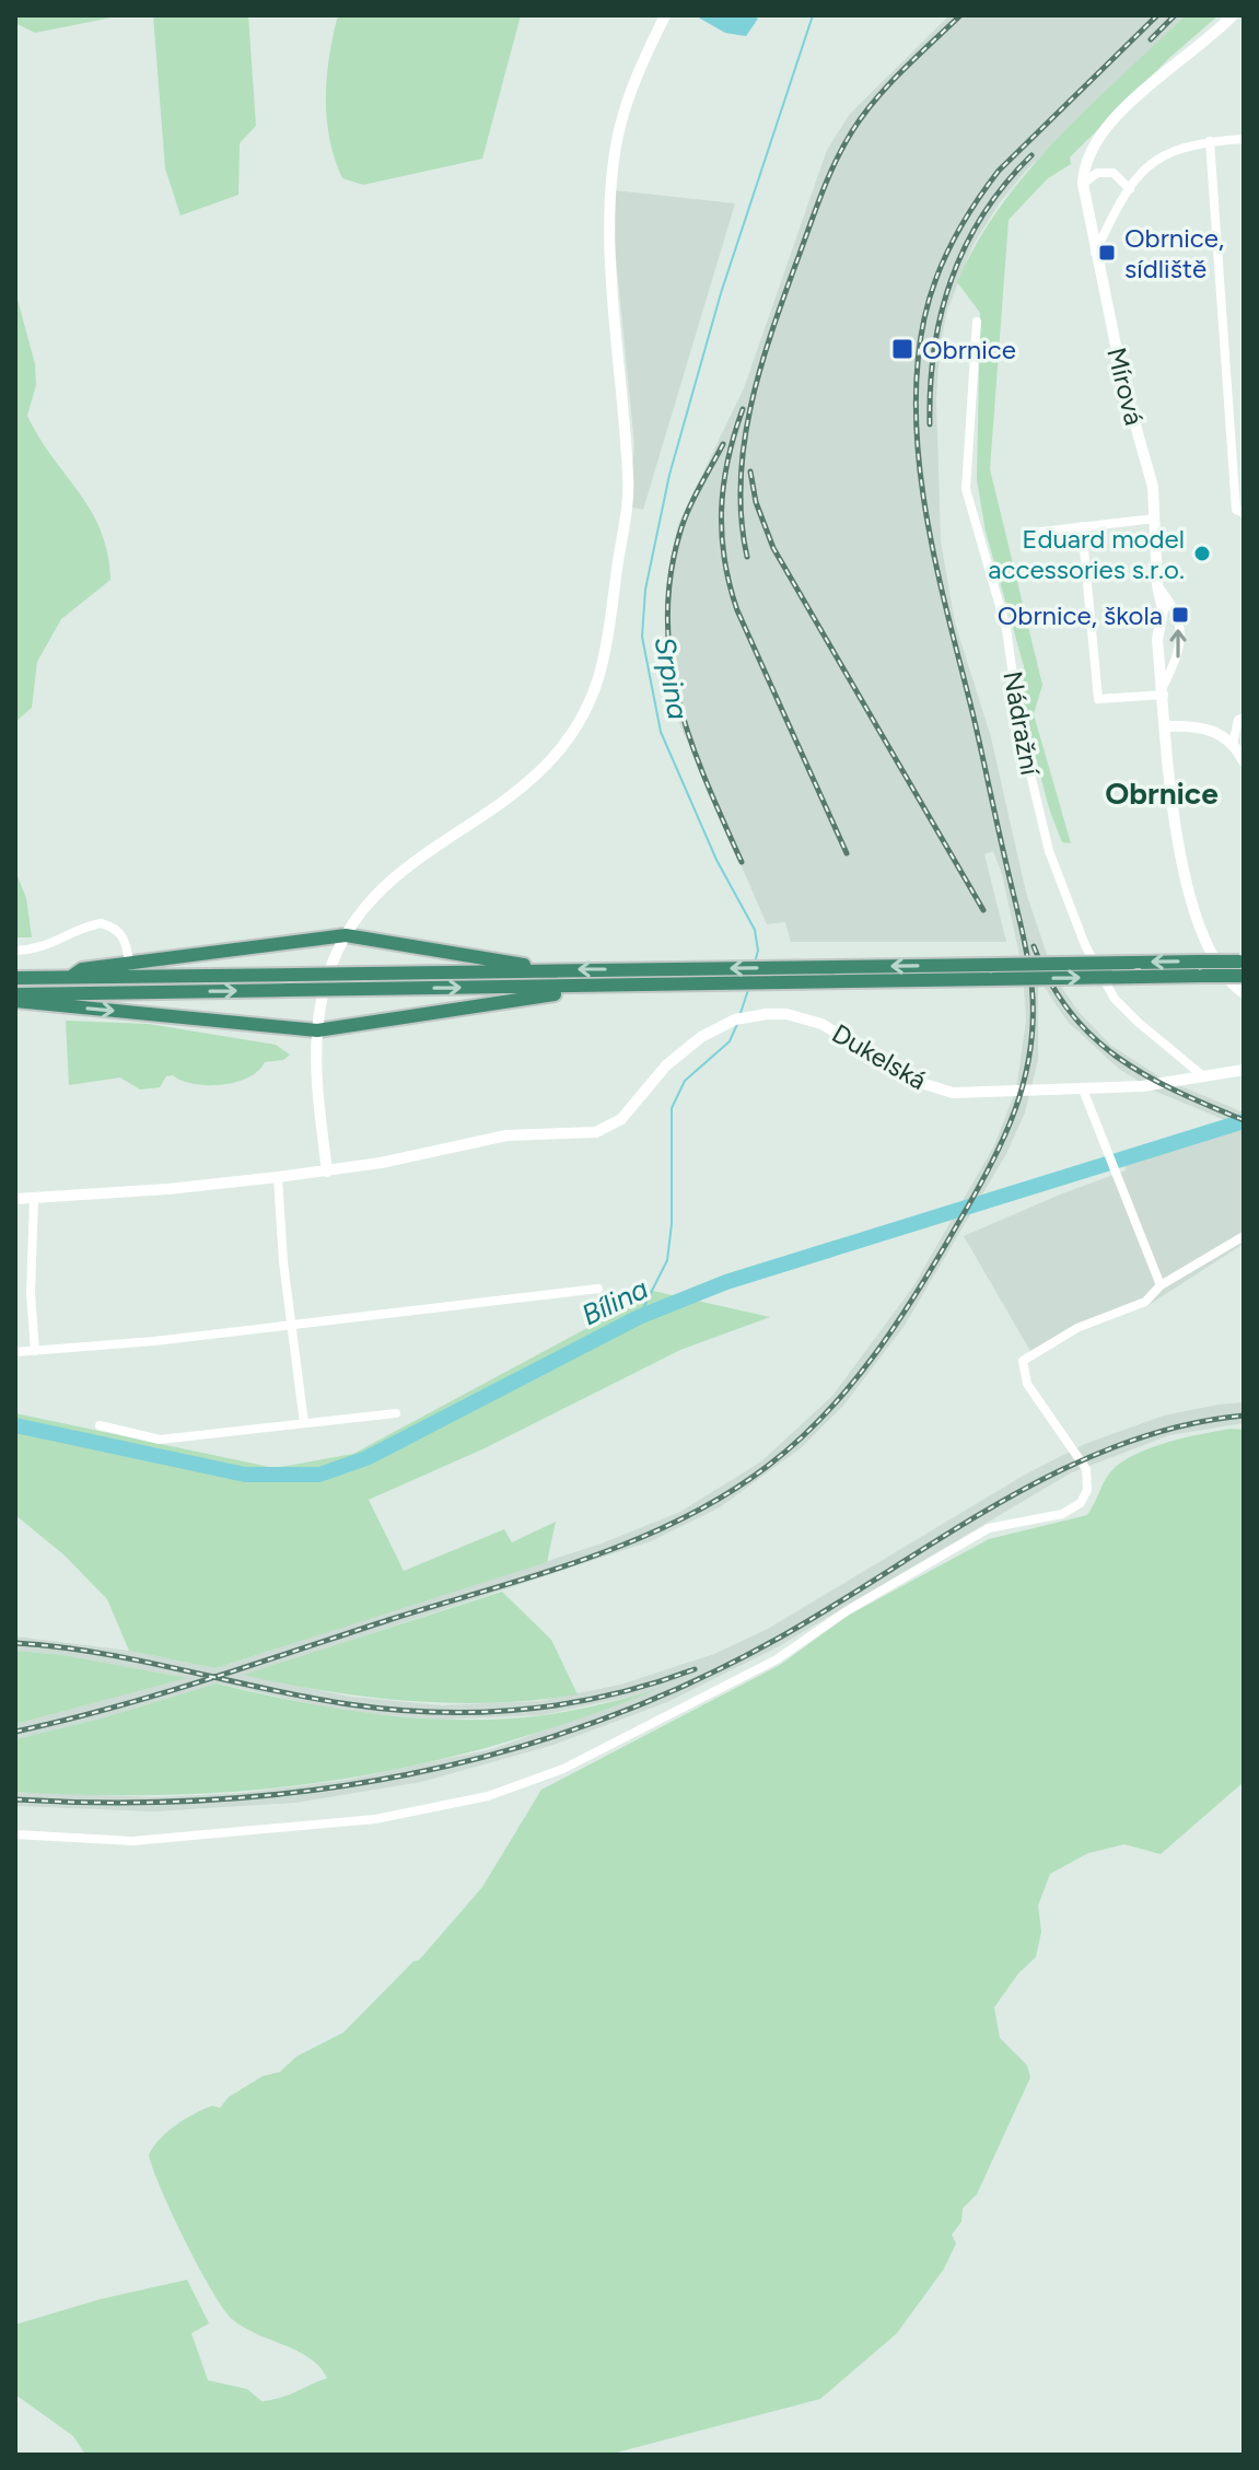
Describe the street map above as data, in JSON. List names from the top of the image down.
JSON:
{
  "streets": {
    "street": ["Mírová", "Nádražní", "Dukelská"]
  },
  "crossings": [
    ["Nádražní", "Dukelská"]
  ],
  "districts": ["Obrnice"],
  "water": ["Srpina", "Bílina"],
  "places": {
    "transit": ["Obrnice, sídliště", "Obrnice", "Obrnice, škola"],
    "other": ["Eduard model accessories s.r.o."]
  }
}
